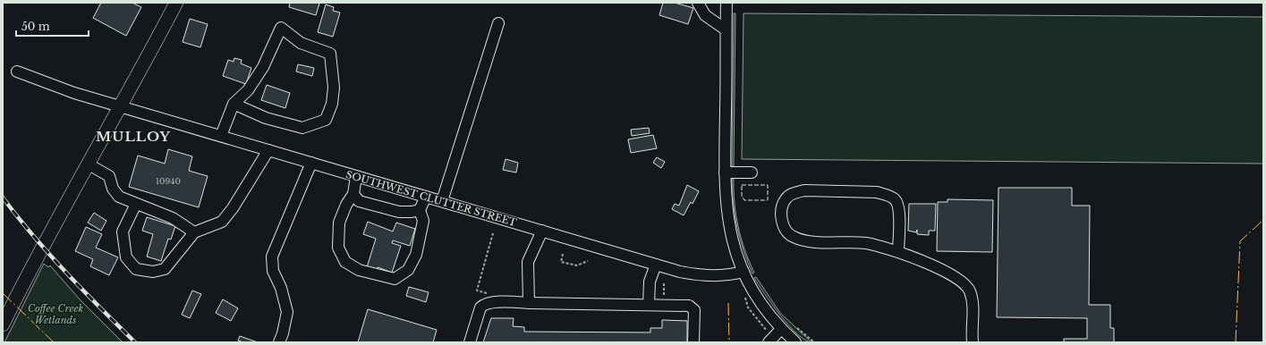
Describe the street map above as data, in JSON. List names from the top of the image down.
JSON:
{
  "streets": {
    "street": ["SOUTHWEST CLUTTER STREET"]
  },
  "districts": ["MULLOY"],
  "parks": ["Coffee Creek Wetlands"],
  "house_numbers": ["10940"],
  "scale_bar": "50 m"
}
